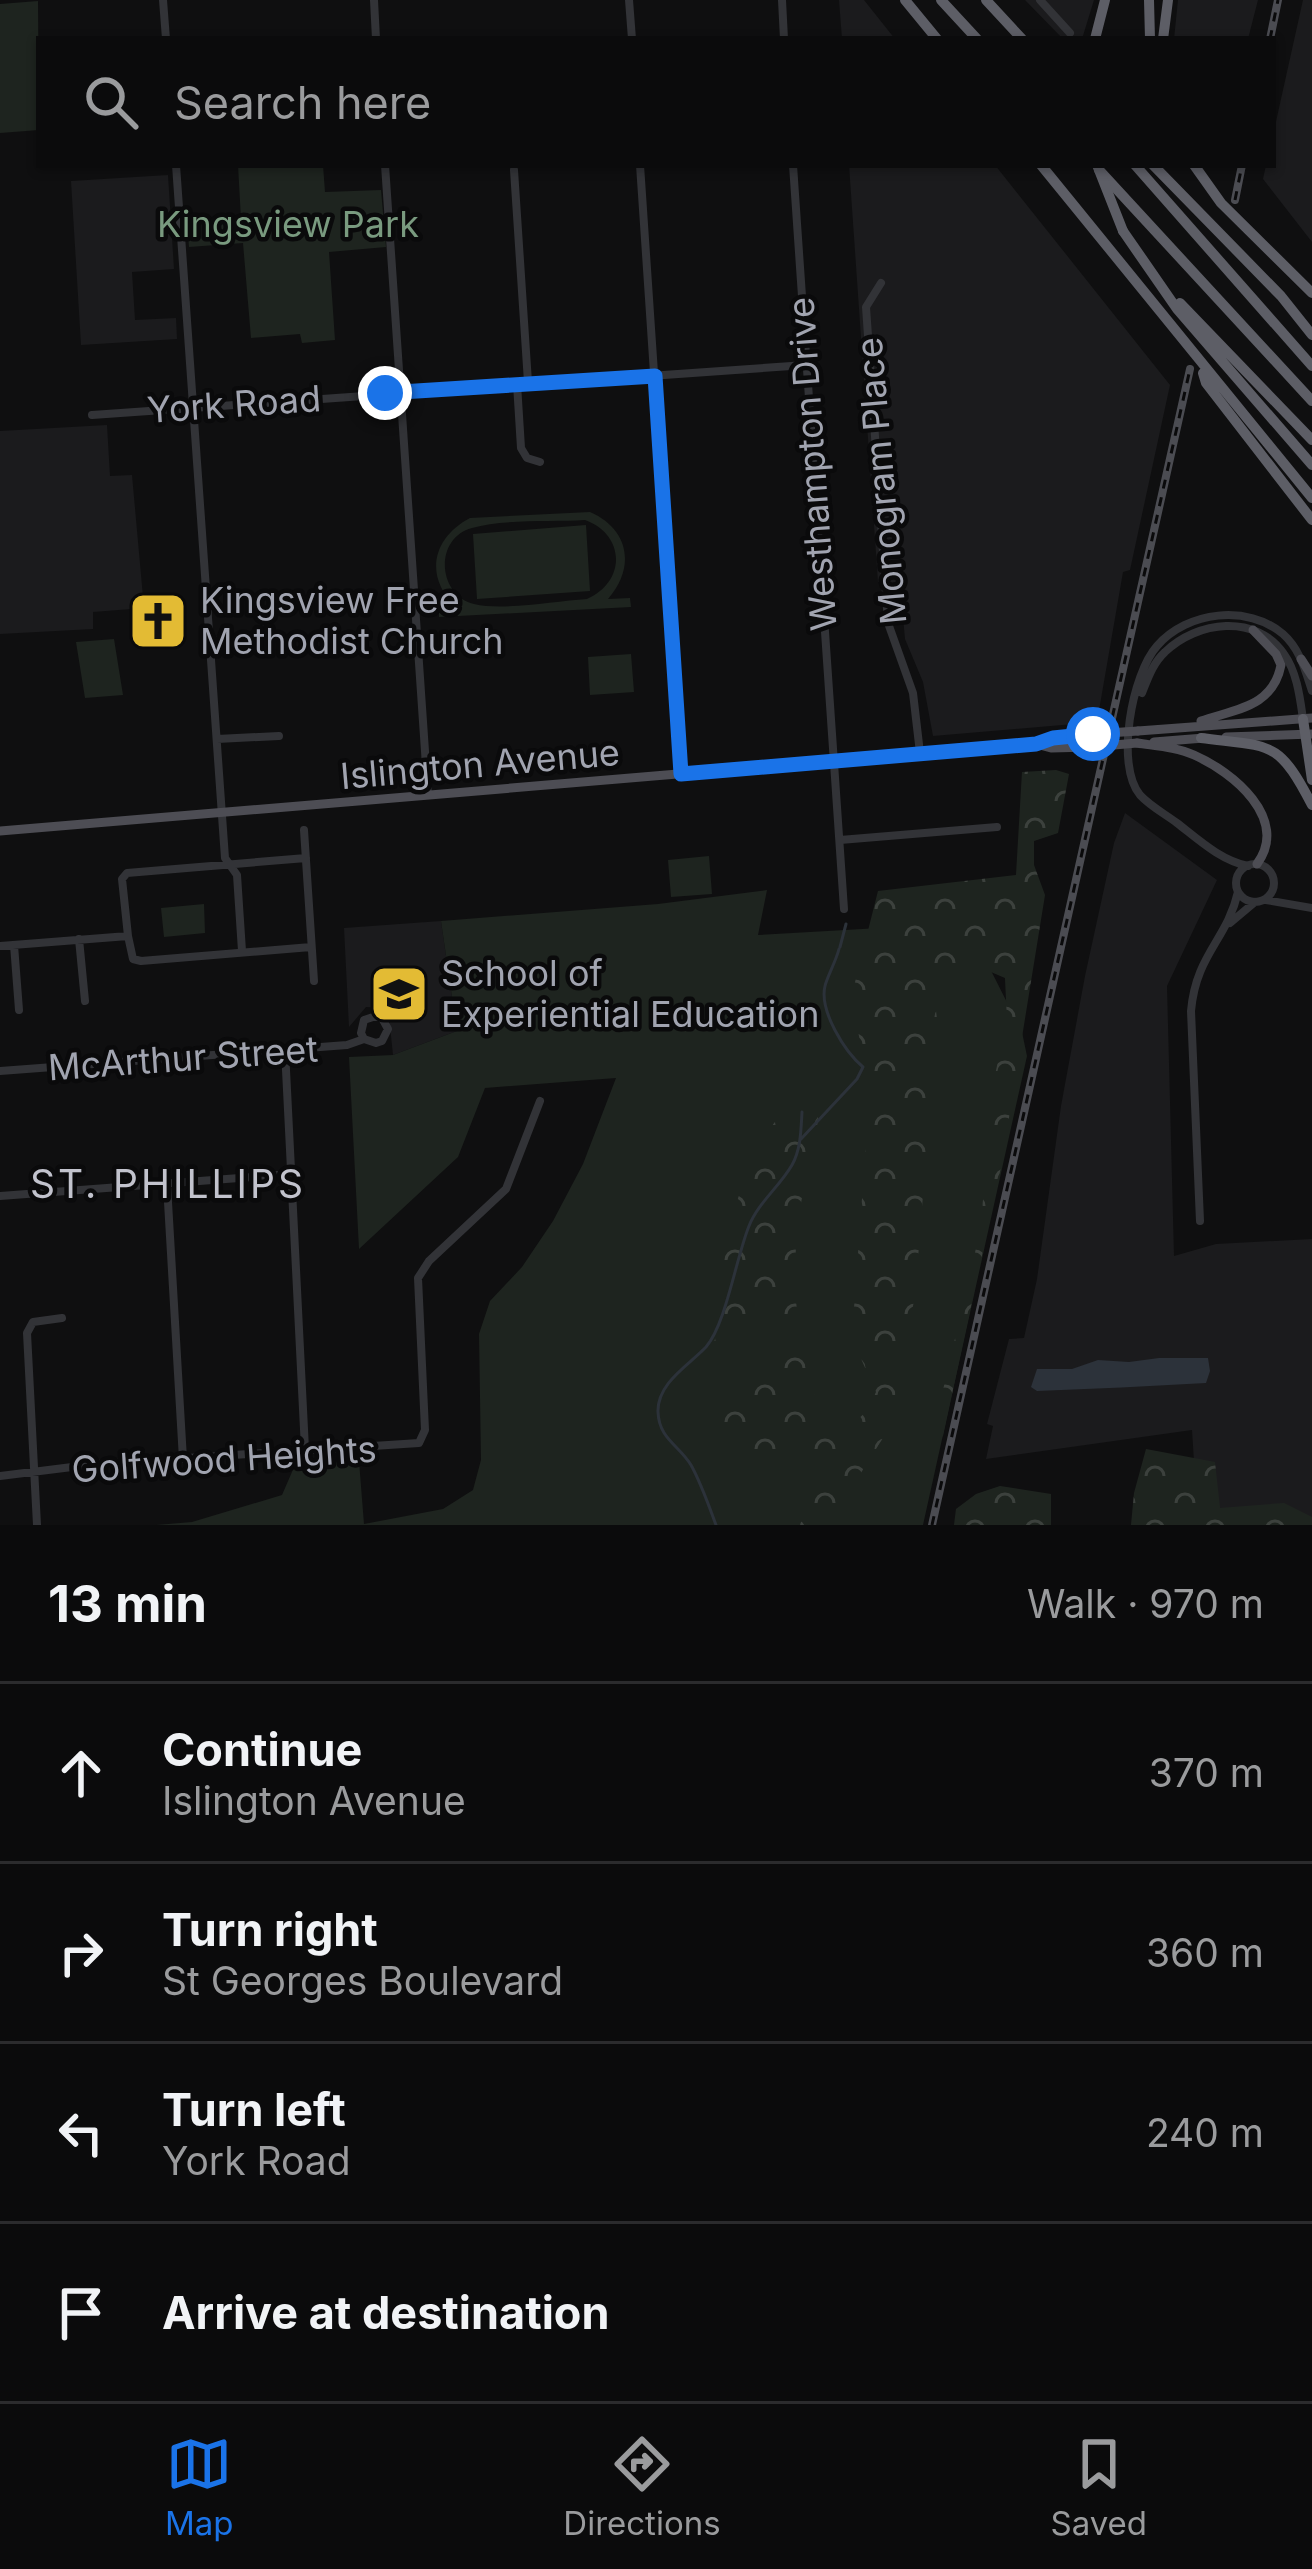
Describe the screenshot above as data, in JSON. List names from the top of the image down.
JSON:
{
  "streets": {
    "main road": ["Islington Avenue"],
    "street": [
      "York Road",
      "Westhampton Drive",
      "Monogram Place",
      "McArthur Street",
      "Golfwood Heights"
    ]
  },
  "crossings": [
    ["York Road", "Westhampton Drive"],
    ["Westhampton Drive", "Islington Avenue"],
    ["Monogram Place", "Islington Avenue"]
  ],
  "districts": ["ST. PHILLIPS"],
  "parks": ["Kingsview Park"],
  "places": {
    "church": ["Kingsview Free Methodist Church"],
    "school or university": ["School of Experiential Education"]
  },
  "page": {
    "search": "Search here",
    "heading": ["13 min", "Walk · 970 m"],
    "list": [
      ["Continue", "Islington Avenue", "370 m"],
      ["Turn right", "St Georges Boulevard", "360 m"],
      ["Turn left", "York Road", "240 m"],
      "Arrive at destination"
    ],
    "nav": ["Map", "Directions", "Saved"]
  }
}
